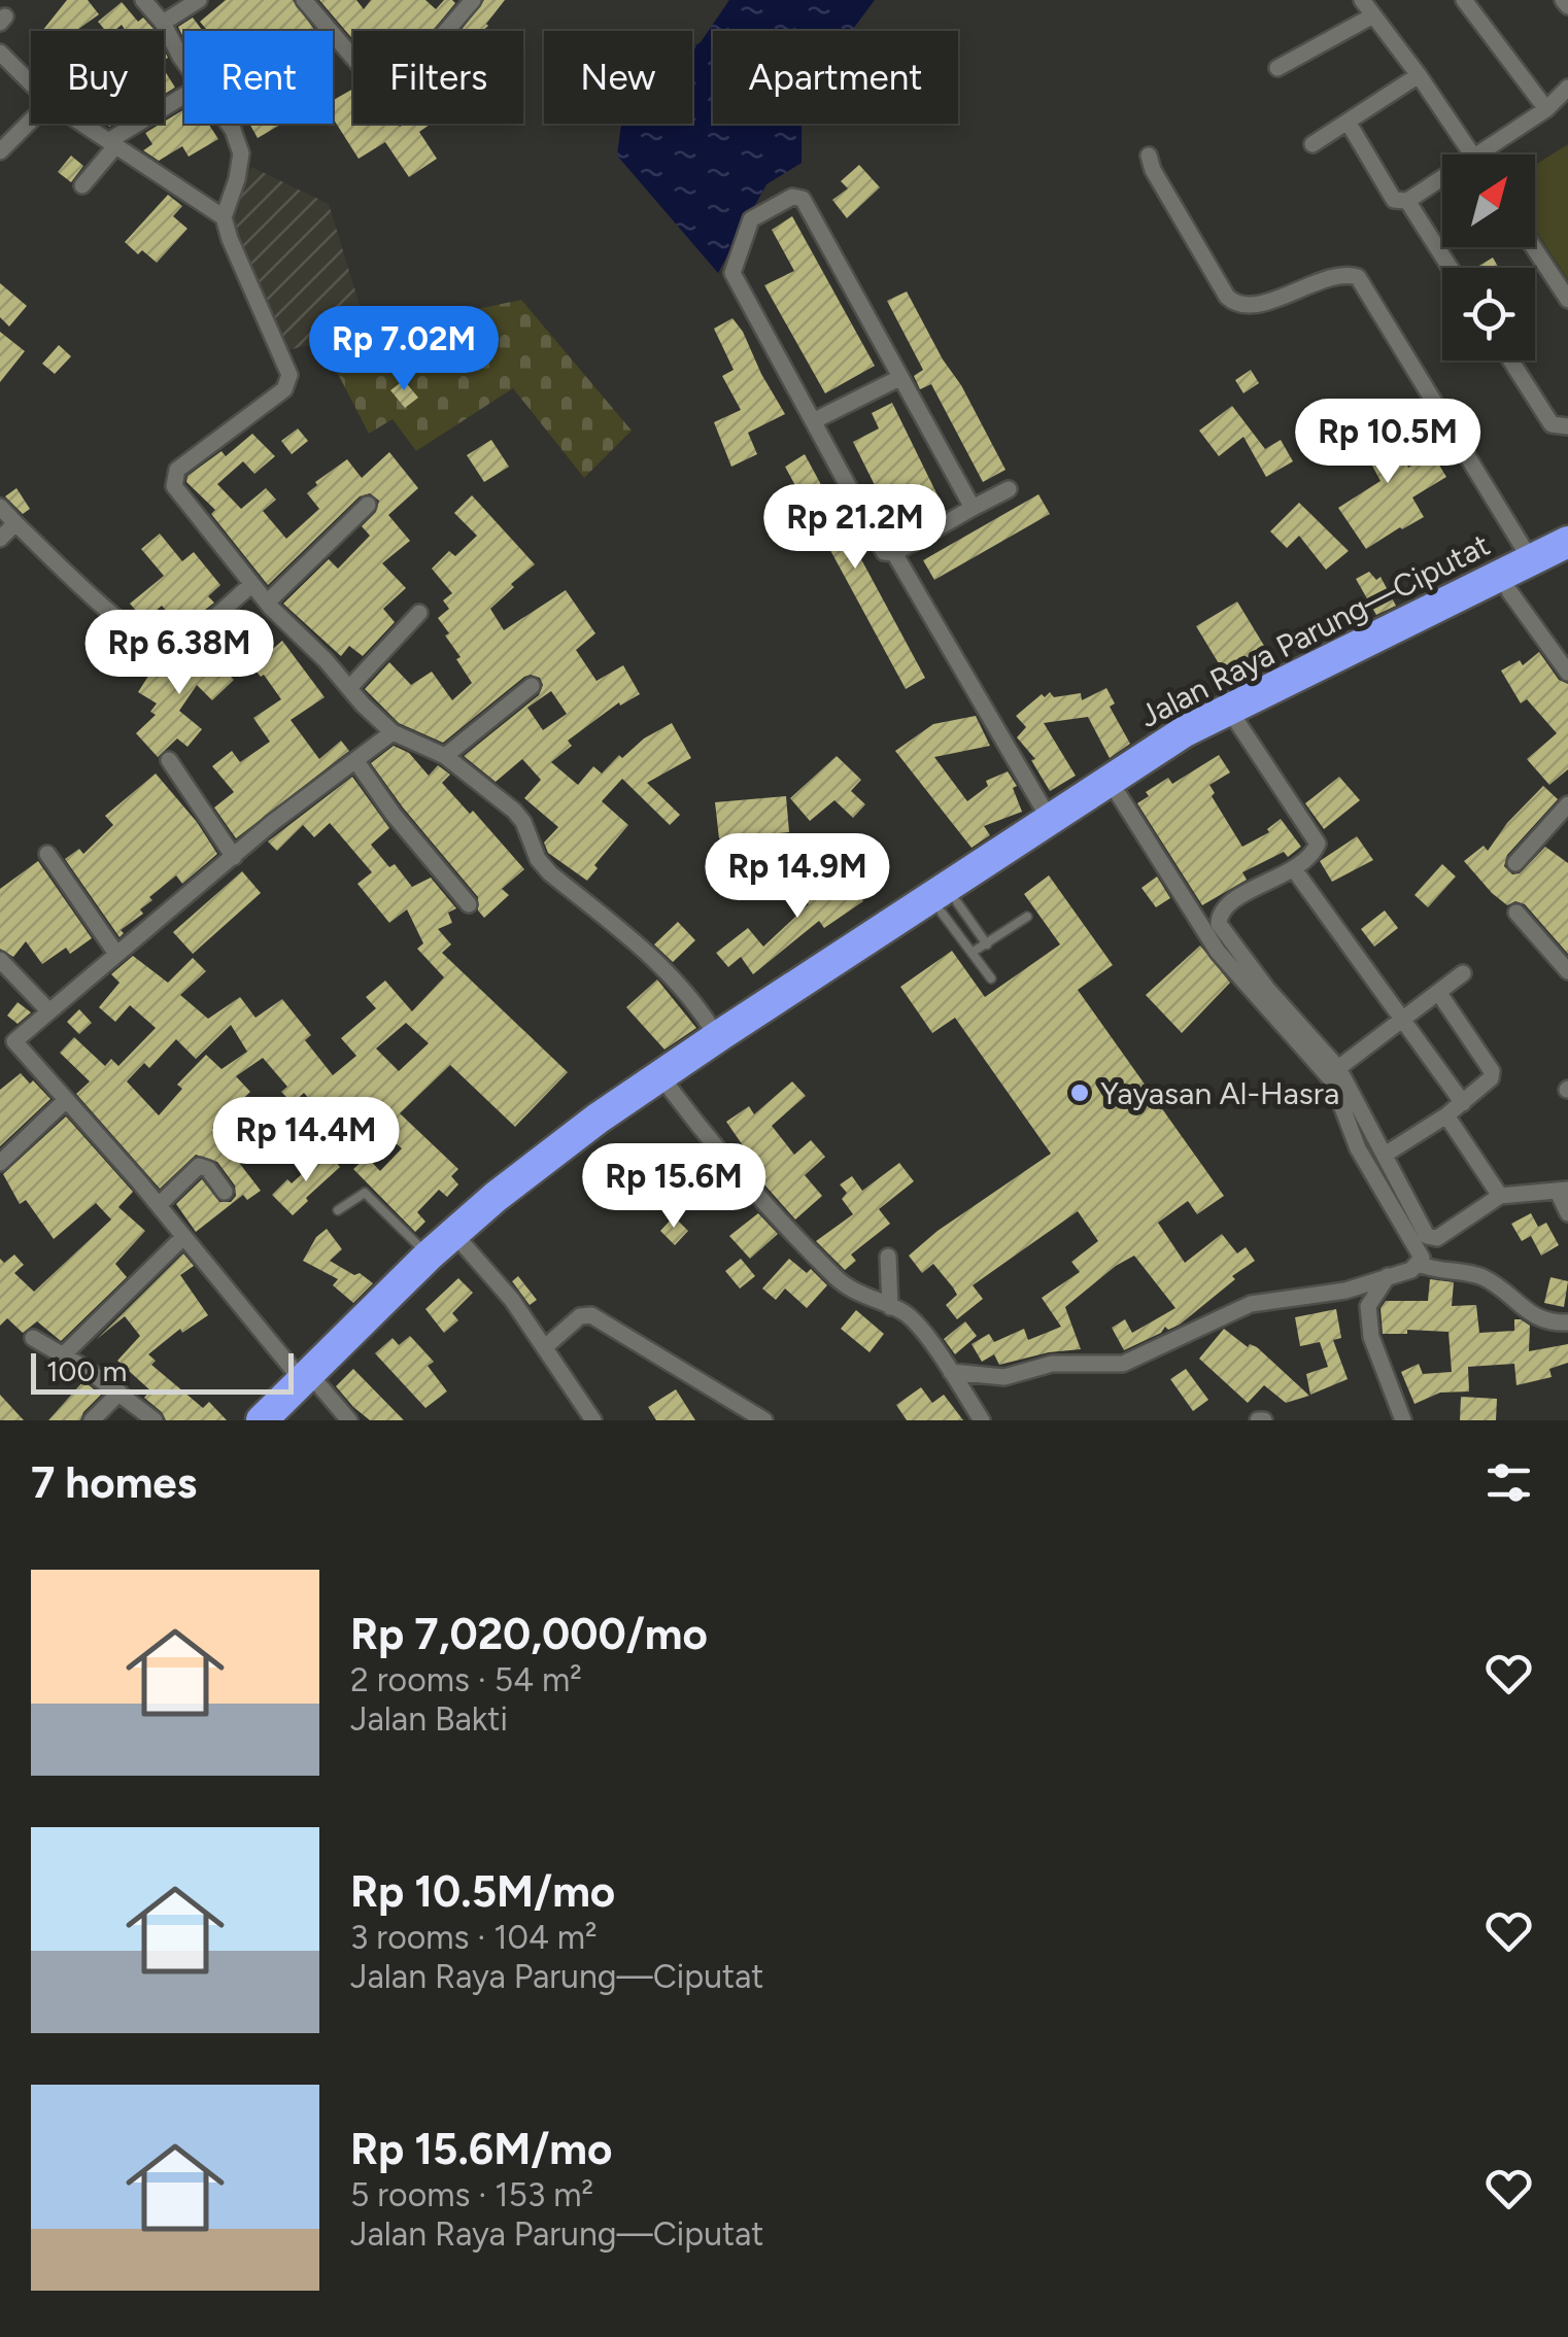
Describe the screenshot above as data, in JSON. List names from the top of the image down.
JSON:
{
  "streets": {
    "highway": ["Jalan Raya Parung—Ciputat"]
  },
  "places": ["Yayasan Al-Hasra"],
  "scale_bar": "100 m",
  "north": "top right",
  "page": {
    "chip": [
      "Buy",
      "Rent",
      "Filters",
      "New",
      "Apartment"
    ],
    "price": [
      "Rp 7.02M",
      "Rp 10.5M",
      "Rp 21.2M",
      "Rp 6.38M",
      "Rp 14.9M",
      "Rp 14.4M",
      "Rp 15.6M"
    ],
    "scale": "100 m",
    "heading": "7 homes",
    "list": [
      {
        "name": "Rp 7,020,000/mo",
        "note": "2 rooms · 54 m² · Jalan Bakti"
      },
      {
        "name": "Rp 10.5M/mo",
        "note": "3 rooms · 104 m² · Jalan Raya Parung—Ciputat"
      },
      {
        "name": "Rp 15.6M/mo",
        "note": "5 rooms · 153 m² · Jalan Raya Parung—Ciputat"
      }
    ]
  }
}
